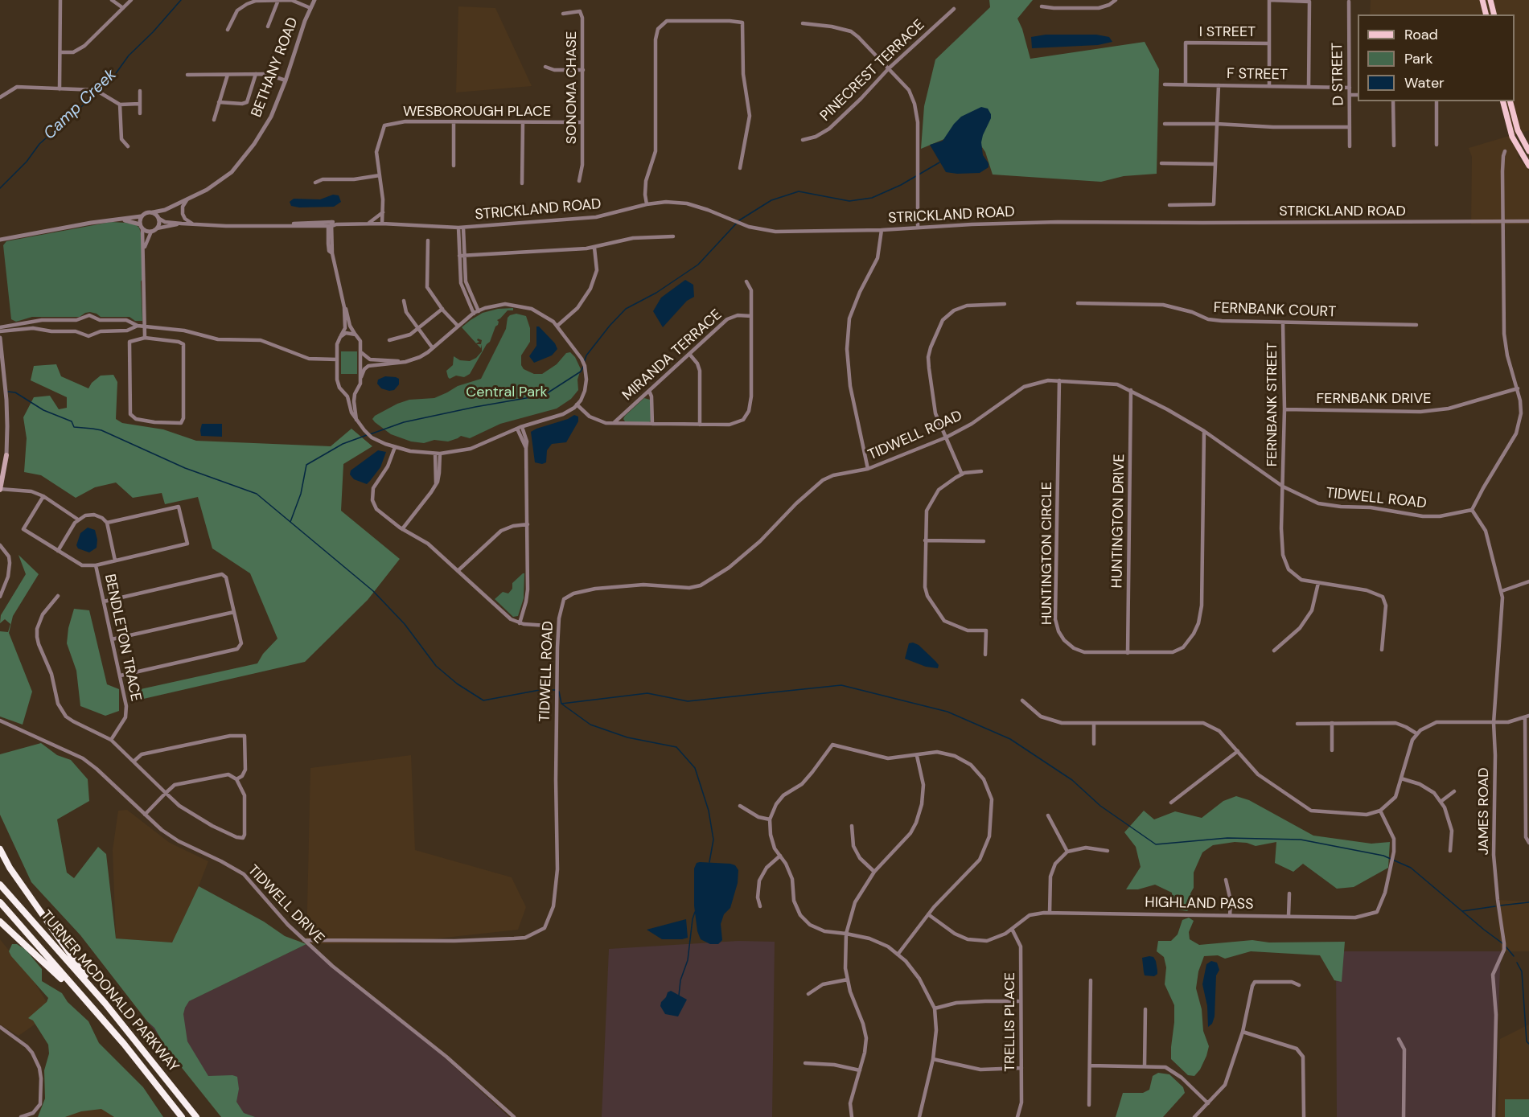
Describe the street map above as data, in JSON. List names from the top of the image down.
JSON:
{
  "streets": {
    "highway": ["TURNER MCDONALD PARKWAY"],
    "street": [
      "I STREET",
      "BETHANY ROAD",
      "PINECREST TERRACE",
      "D STREET",
      "F STREET",
      "SONOMA CHASE",
      "WESBOROUGH PLACE",
      "STRICKLAND ROAD",
      "FERNBANK COURT",
      "MIRANDA TERRACE",
      "FERNBANK DRIVE",
      "FERNBANK STREET",
      "TIDWELL ROAD",
      "HUNTINGTON DRIVE",
      "HUNTINGTON CIRCLE",
      "BENDLETON TRACE",
      "JAMES ROAD",
      "HIGHLAND PASS",
      "TIDWELL DRIVE",
      "TRELLIS PLACE"
    ]
  },
  "crossings": [
    ["I STREET", "F STREET"],
    ["D STREET", "F STREET"],
    ["SONOMA CHASE", "WESBOROUGH PLACE"],
    ["WESBOROUGH PLACE", "STRICKLAND ROAD"],
    ["FERNBANK COURT", "FERNBANK STREET"],
    ["FERNBANK DRIVE", "FERNBANK STREET"],
    ["FERNBANK STREET", "TIDWELL ROAD"],
    ["TIDWELL ROAD", "HUNTINGTON DRIVE"],
    ["TIDWELL ROAD", "HUNTINGTON CIRCLE"],
    ["TIDWELL ROAD", "JAMES ROAD"],
    ["TIDWELL ROAD", "TIDWELL DRIVE"],
    ["HUNTINGTON DRIVE", "HUNTINGTON CIRCLE"],
    ["HIGHLAND PASS", "TRELLIS PLACE"]
  ],
  "water": ["Camp Creek"],
  "parks": ["Central Park"],
  "legend": ["Road", "Park", "Water"]
}
